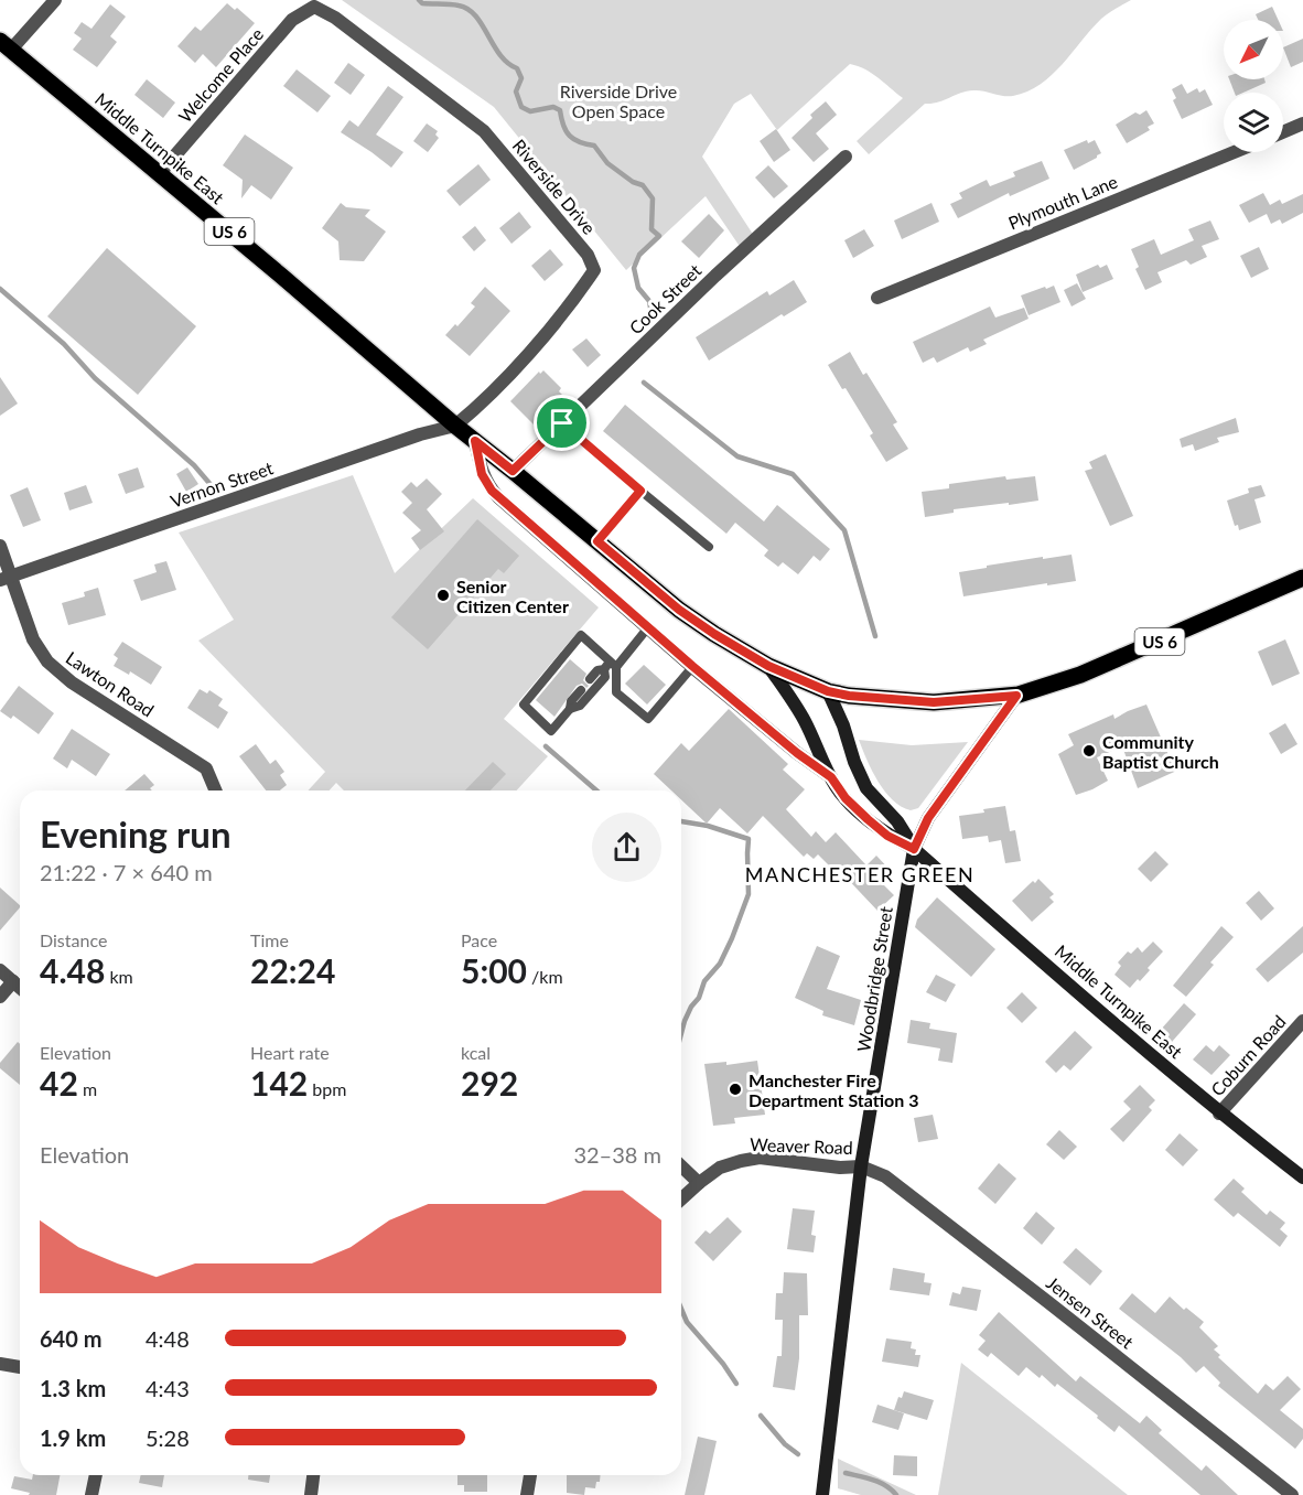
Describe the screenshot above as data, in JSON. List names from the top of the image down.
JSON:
{
  "streets": {
    "main road": ["Middle Turnpike East", "US 6", "Woodbridge Street"],
    "street": [
      "Welcome Place",
      "Riverside Drive",
      "Plymouth Lane",
      "Cook Street",
      "Vernon Street",
      "Lawton Road",
      "Coburn Road",
      "Weaver Road",
      "Jensen Street"
    ]
  },
  "crossings": [
    ["Welcome Place", "Middle Turnpike East"],
    ["Welcome Place", "Riverside Drive"],
    ["Middle Turnpike East", "Riverside Drive"],
    ["Middle Turnpike East", "US 6"],
    ["Middle Turnpike East", "Cook Street"],
    ["Middle Turnpike East", "Vernon Street"],
    ["Middle Turnpike East", "Woodbridge Street"],
    ["Middle Turnpike East", "Coburn Road"],
    ["Riverside Drive", "Vernon Street"],
    ["US 6", "Woodbridge Street"],
    ["Vernon Street", "Lawton Road"],
    ["Woodbridge Street", "Weaver Road"],
    ["Woodbridge Street", "Jensen Street"],
    ["Weaver Road", "Jensen Street"]
  ],
  "districts": ["MANCHESTER GREEN"],
  "parks": ["Riverside Drive Open Space"],
  "places": ["Senior Citizen Center", "Community Baptist Church", "Manchester Fire Department Station 3"],
  "north": "bottom left",
  "page": {
    "heading": ["Evening run", "21:22 · 7 × 640 m"],
    "stats": [
      ["Distance", "4.48 km"],
      ["Time", "22:24"],
      ["Pace", "5:00 /km"],
      ["Elevation", "42 m"],
      ["Heart rate", "142 bpm"],
      ["kcal", "292"]
    ],
    "chart": ["Elevation", "32–38 m"],
    "list": [
      {
        "name": "640 m",
        "note": "4:48"
      },
      {
        "name": "1.3 km",
        "note": "4:43"
      },
      {
        "name": "1.9 km",
        "note": "5:28"
      }
    ]
  }
}
